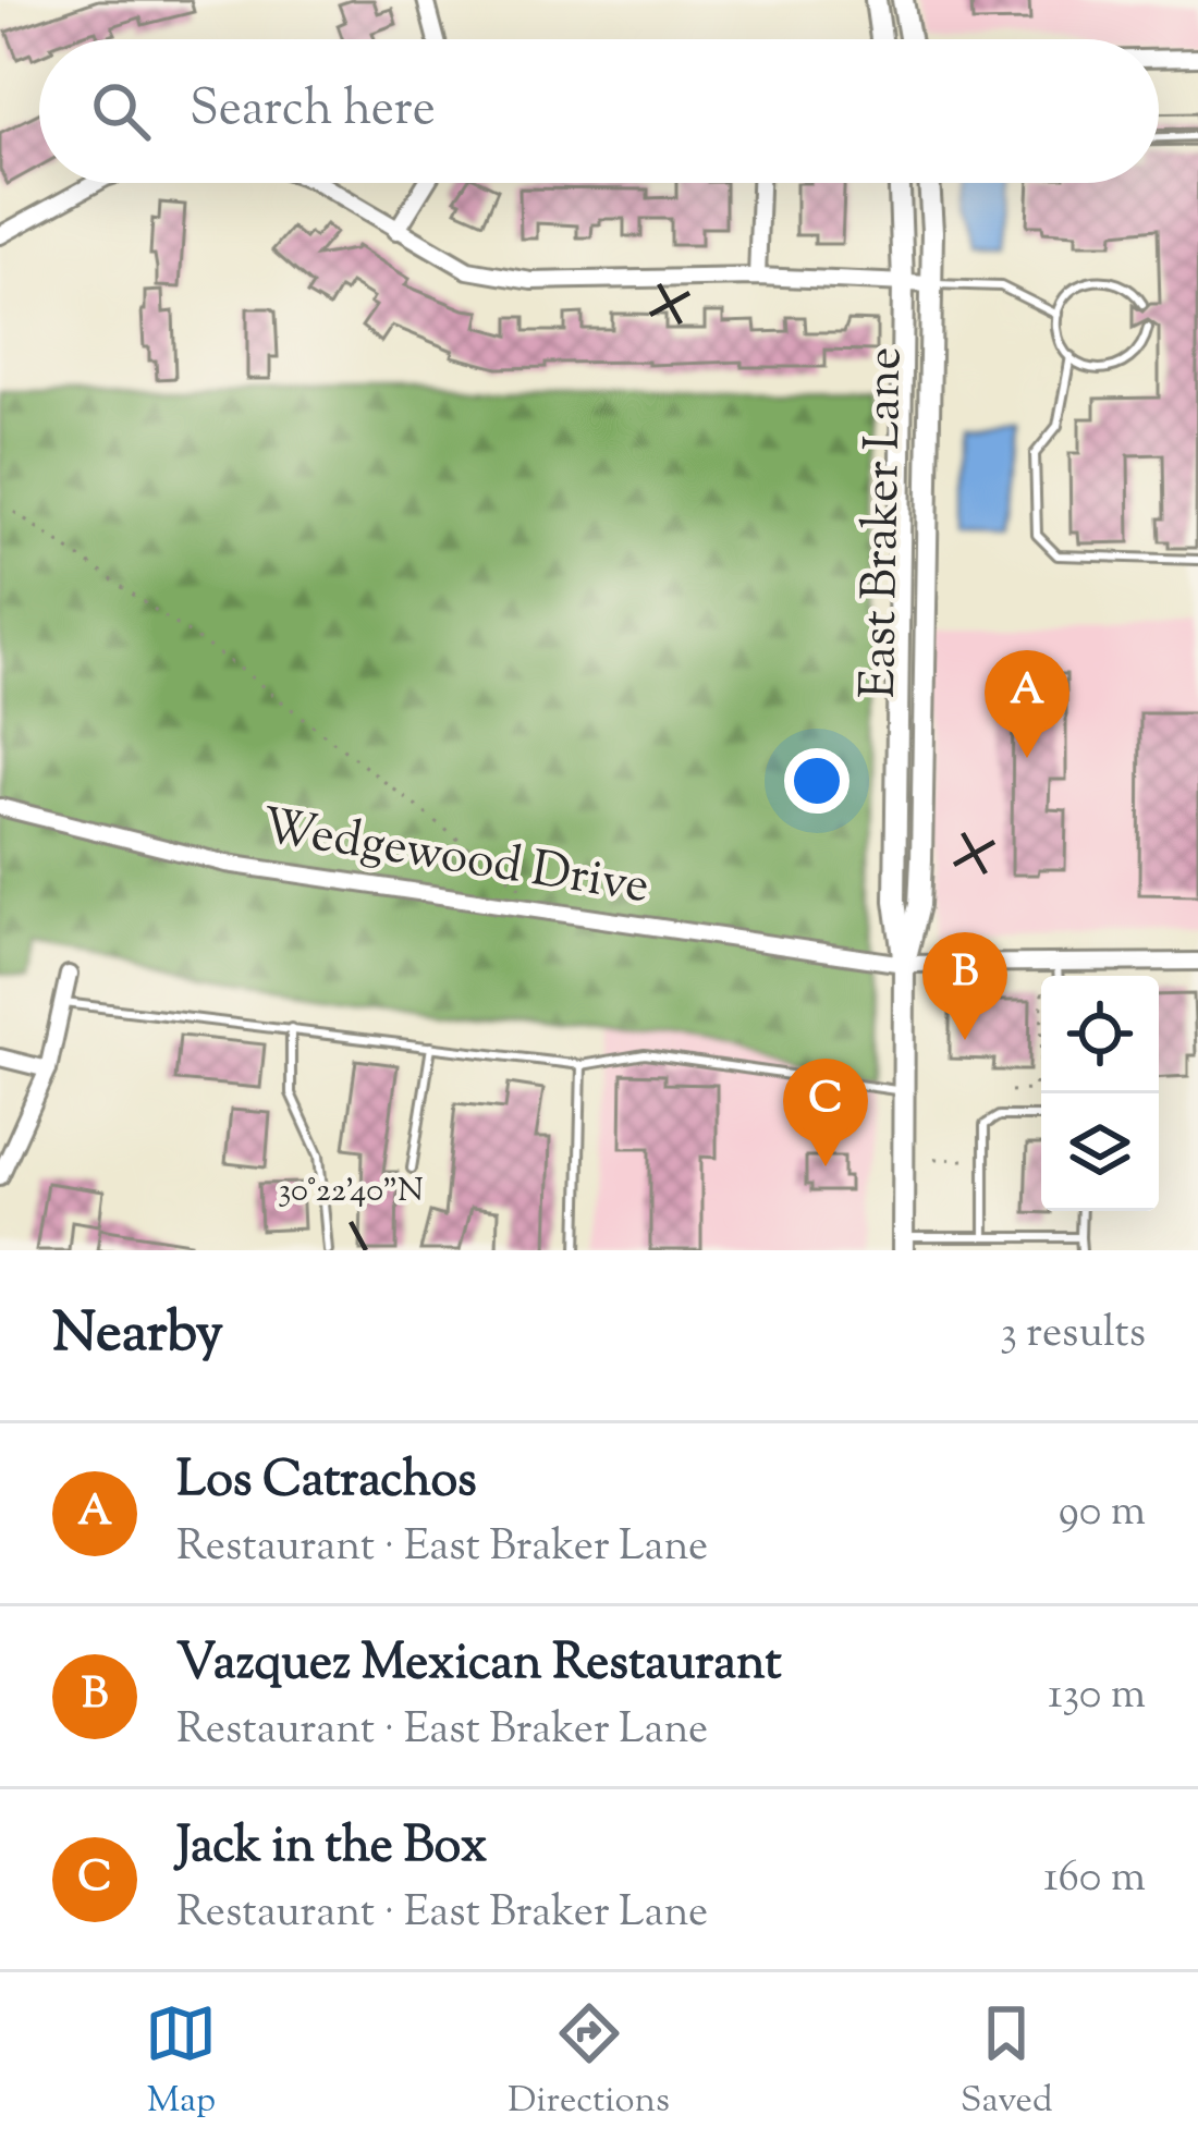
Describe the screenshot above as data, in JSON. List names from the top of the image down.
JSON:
{
  "streets": {
    "main road": ["East Braker Lane"],
    "street": ["Wedgewood Drive"]
  },
  "crossings": [
    ["East Braker Lane", "Wedgewood Drive"]
  ],
  "page": {
    "search": "Search here",
    "pins": ["A", "B", "C"],
    "heading": ["Nearby", "3 results"],
    "list": [
      {
        "mark": "A",
        "name": "Los Catrachos",
        "note": "Restaurant · East Braker Lane",
        "value": "90 m"
      },
      {
        "mark": "B",
        "name": "Vazquez Mexican Restaurant",
        "note": "Restaurant · East Braker Lane",
        "value": "130 m"
      },
      {
        "mark": "C",
        "name": "Jack in the Box",
        "note": "Restaurant · East Braker Lane",
        "value": "160 m"
      }
    ],
    "nav": ["Map", "Directions", "Saved"]
  },
  "coordinates": ["30°22'40\"N"]
}
